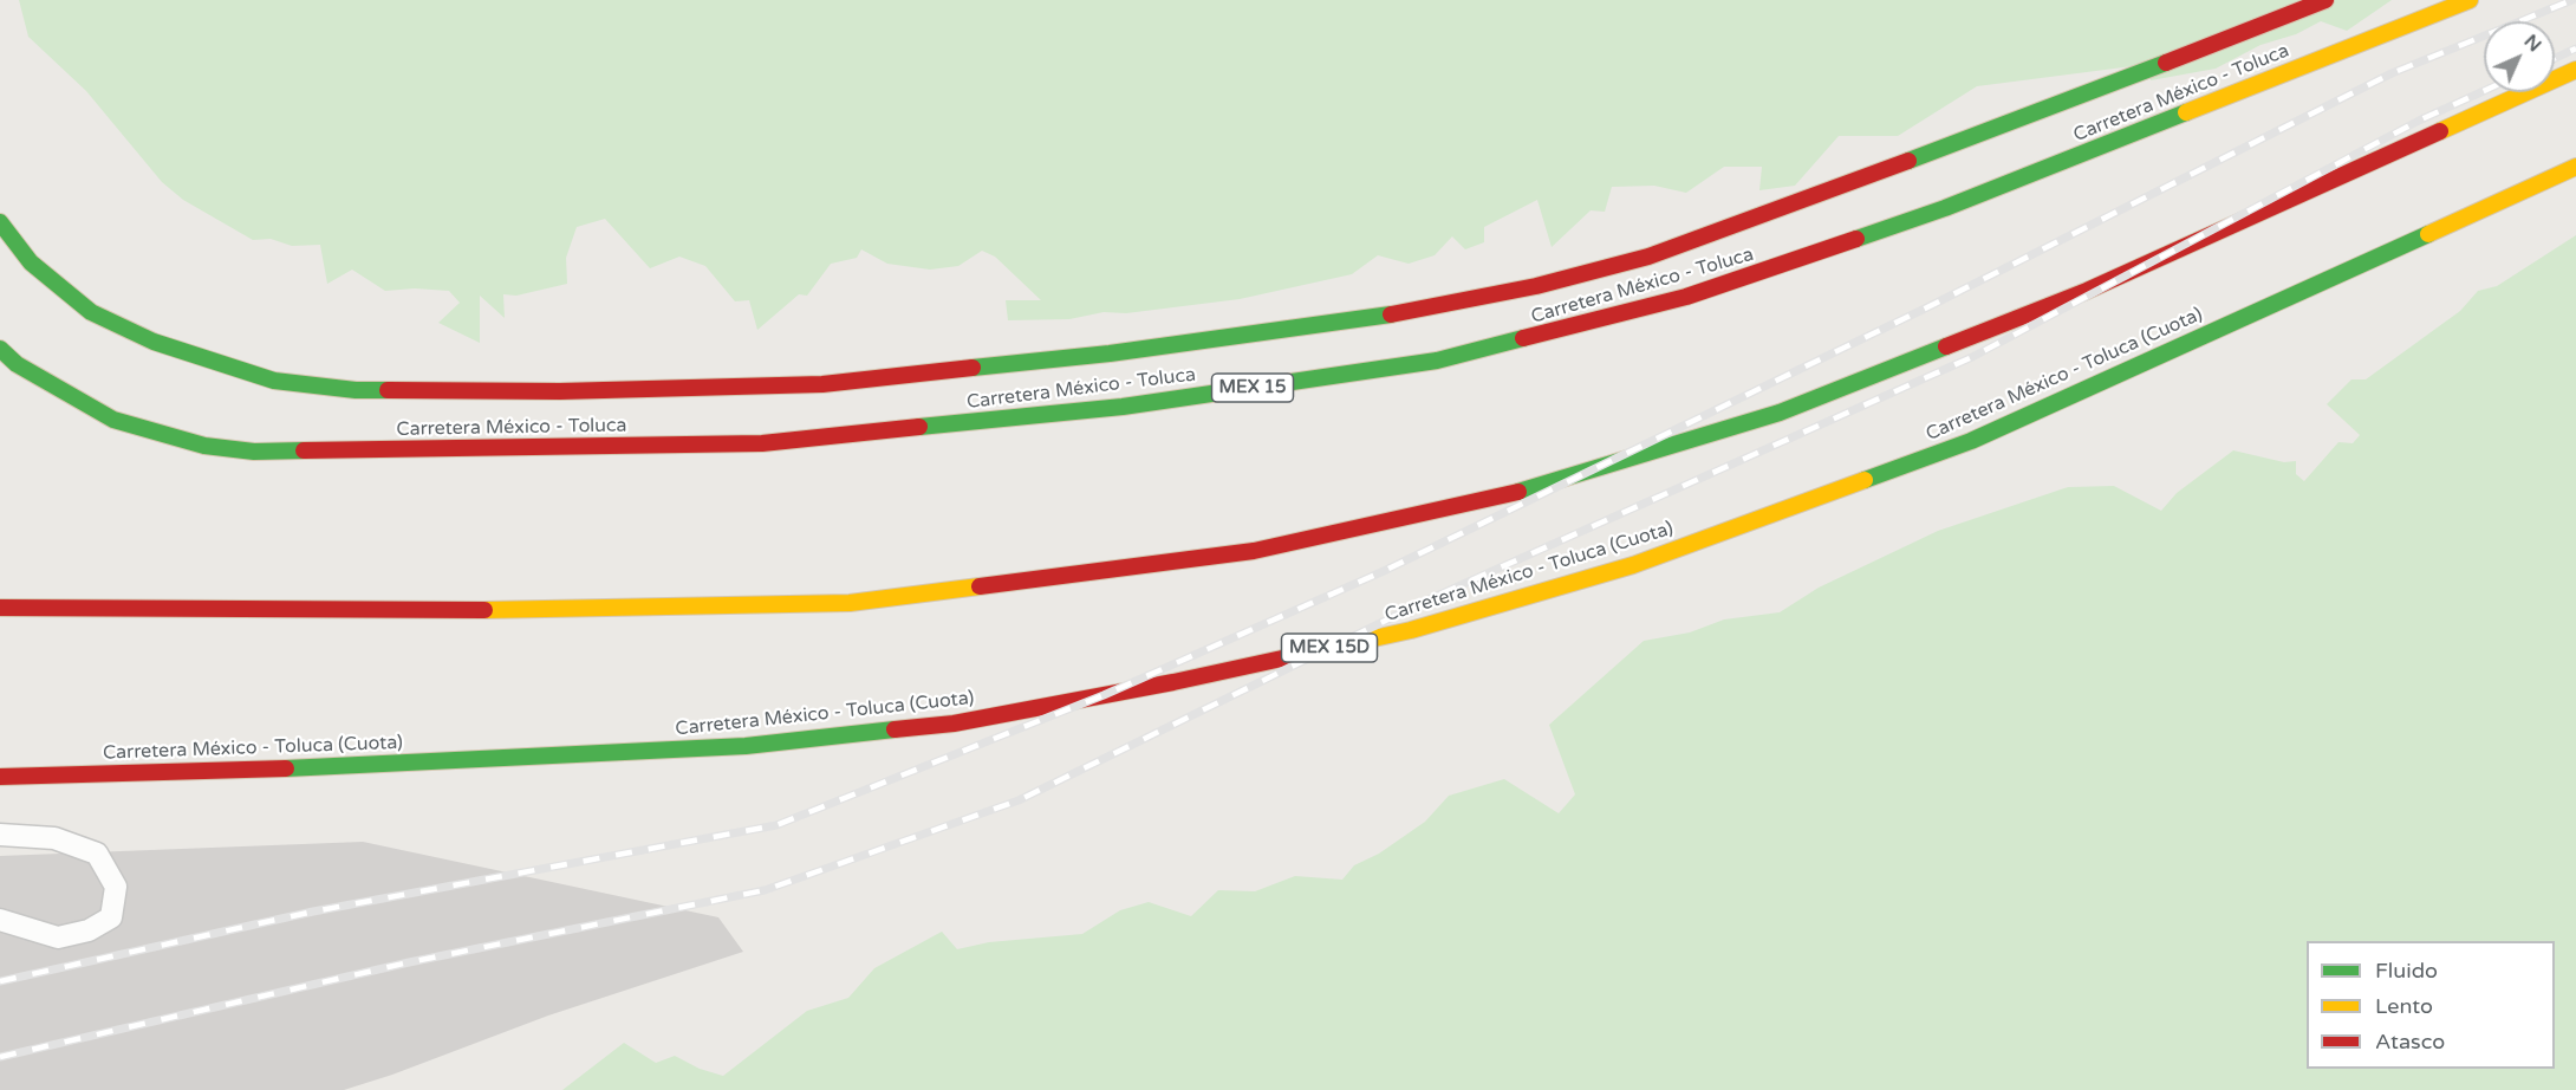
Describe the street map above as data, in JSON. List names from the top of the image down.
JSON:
{
  "streets": {
    "main road": [
      "Carretera México - Toluca",
      "Carretera México - Toluca (Cuota)",
      "MEX 15",
      "MEX 15D"
    ]
  },
  "legend": ["Fluido", "Lento", "Atasco"],
  "north": "top right"
}
